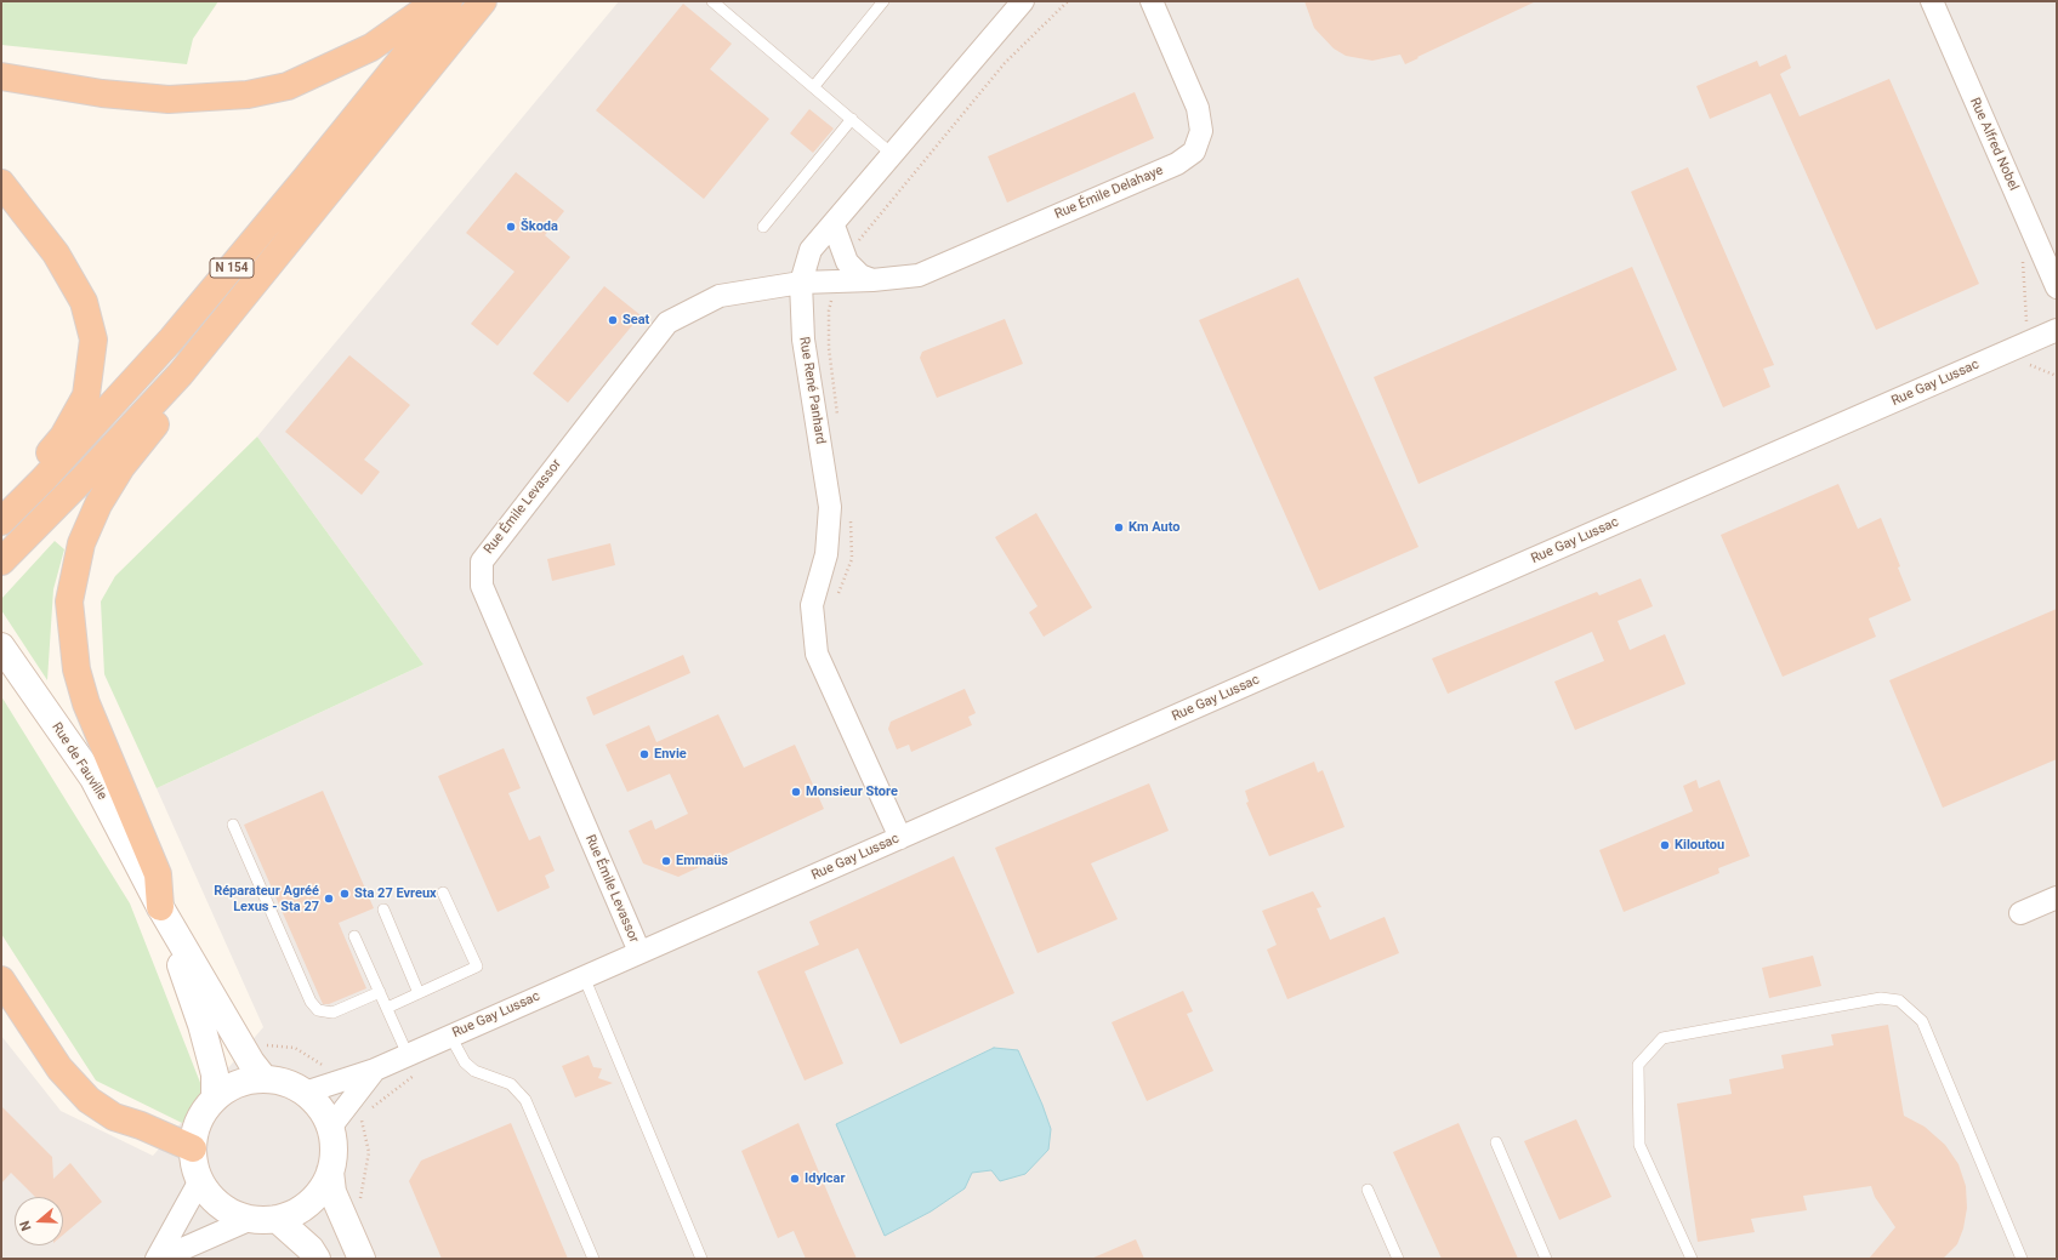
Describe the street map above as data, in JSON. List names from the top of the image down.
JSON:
{
  "streets": {
    "highway": ["N 154"],
    "main road": ["Rue de Fauville"],
    "street": [
      "Rue Alfred Nobel",
      "Rue Émile Delahaye",
      "Rue Gay Lussac",
      "Rue René Panhard",
      "Rue Émile Levassor"
    ]
  },
  "crossings": [
    ["Rue Émile Delahaye", "Rue René Panhard"],
    ["Rue Émile Delahaye", "Rue Émile Levassor"],
    ["Rue Gay Lussac", "Rue René Panhard"],
    ["Rue Gay Lussac", "Rue Émile Levassor"],
    ["Rue René Panhard", "Rue Émile Levassor"]
  ],
  "places": [
    "Škoda",
    "Seat",
    "Km Auto",
    "Envie",
    "Monsieur Store",
    "Kiloutou",
    "Emmaüs",
    "Sta 27 Evreux",
    "Réparateur Agréé Lexus - Sta 27",
    "Idylcar"
  ],
  "north": "left"
}
